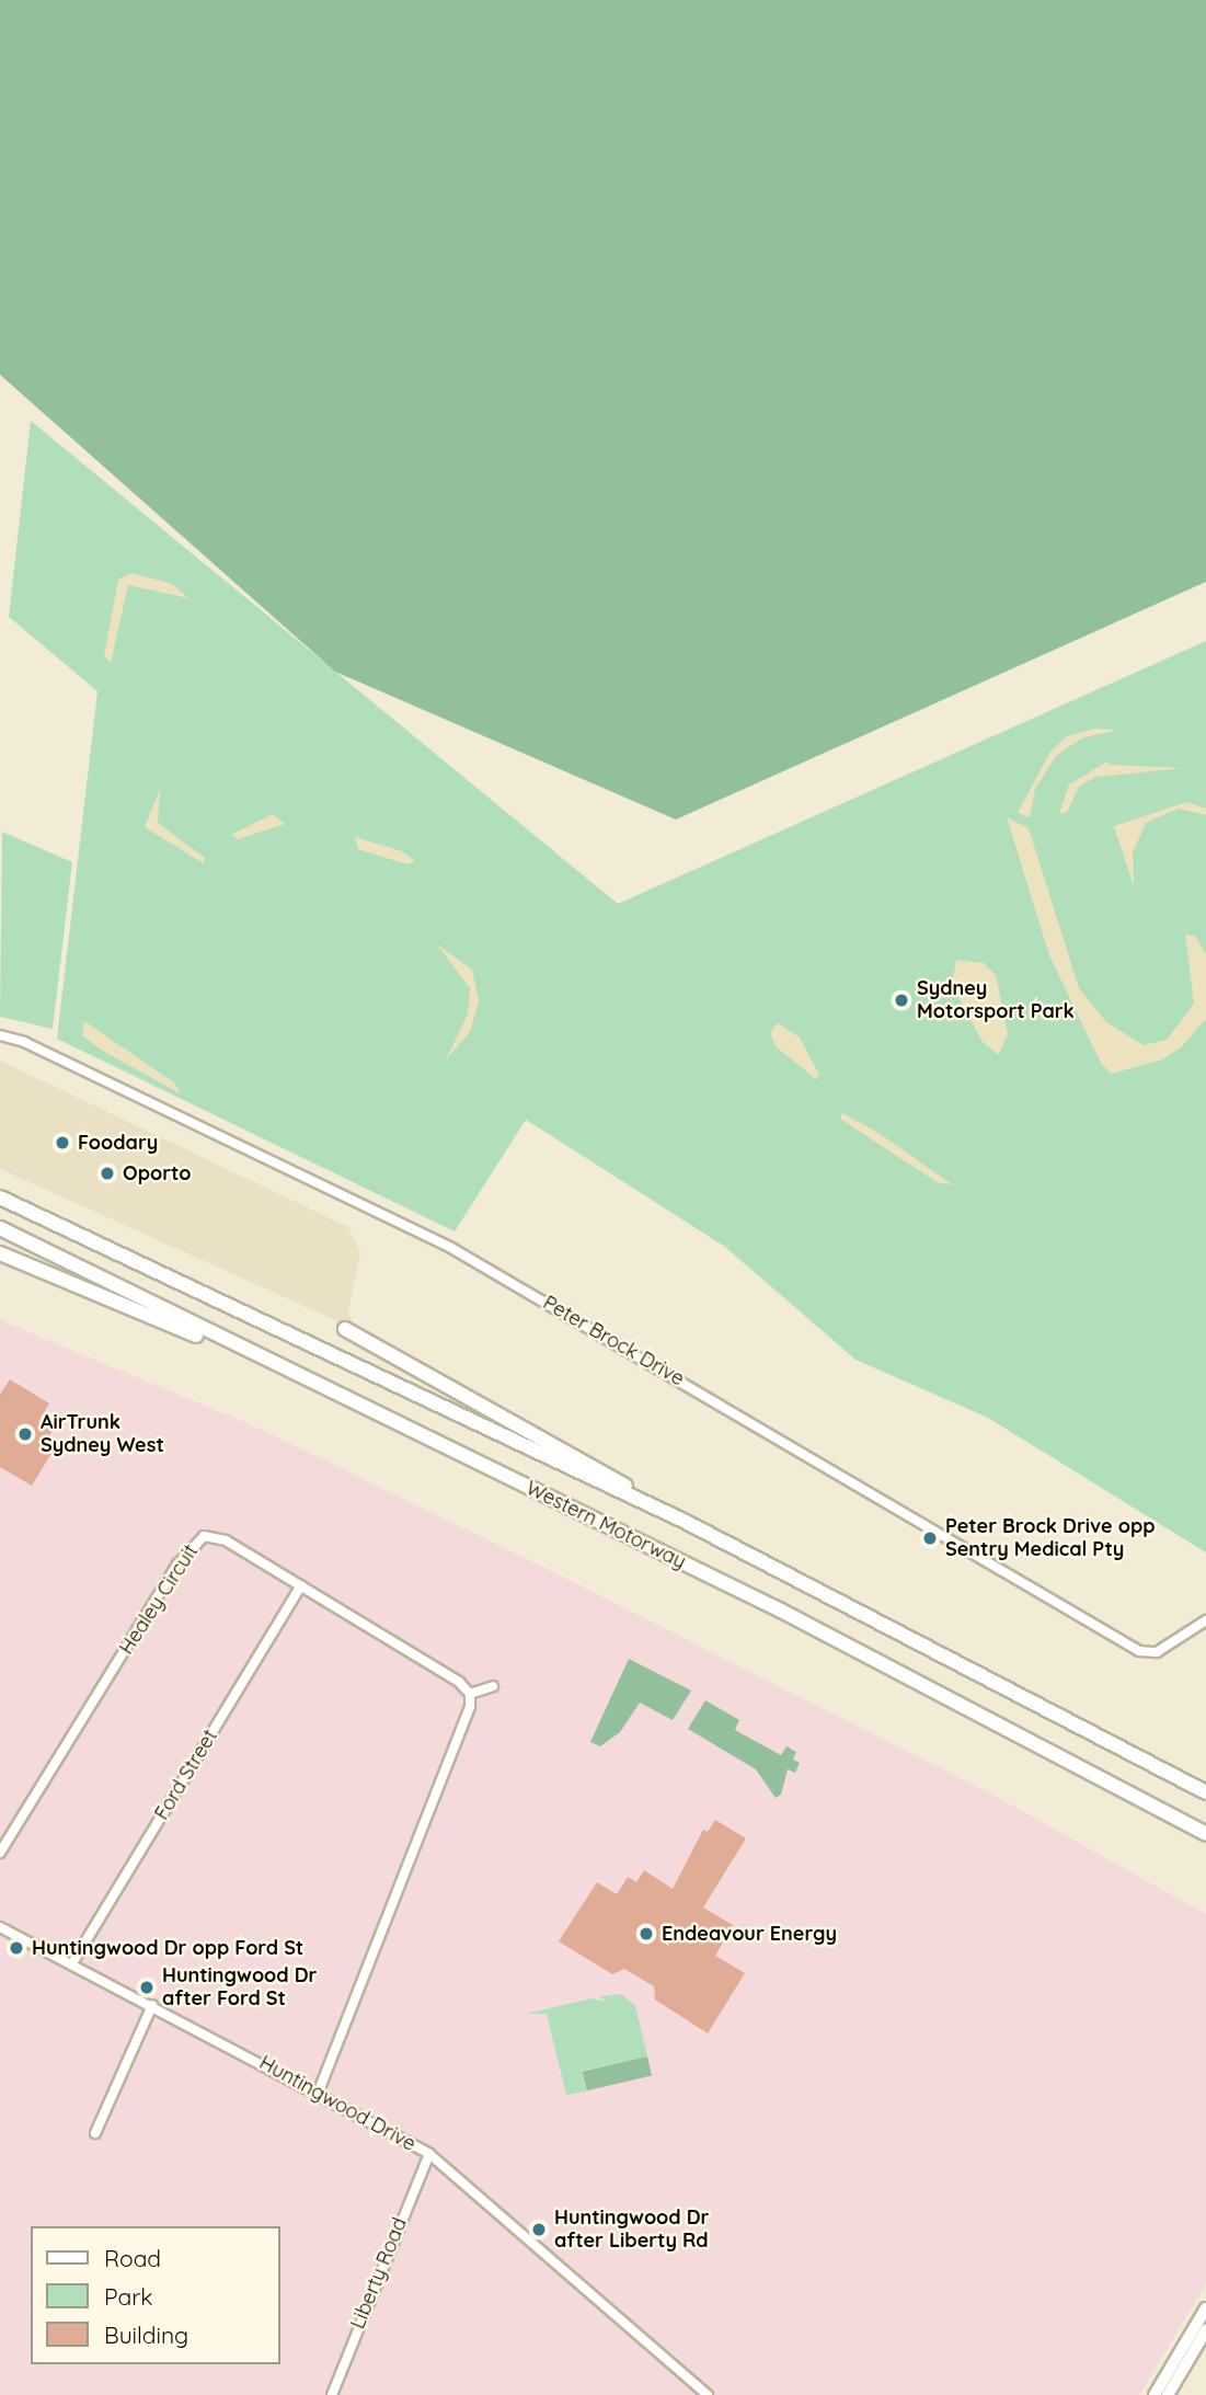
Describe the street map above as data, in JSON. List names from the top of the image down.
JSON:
{
  "streets": {
    "highway": ["Western Motorway"],
    "street": [
      "Peter Brock Drive",
      "Healey Circuit",
      "Ford Street",
      "Huntingwood Drive",
      "Liberty Road"
    ]
  },
  "crossings": [
    ["Healey Circuit", "Ford Street"],
    ["Ford Street", "Huntingwood Drive"],
    ["Huntingwood Drive", "Liberty Road"]
  ],
  "places": [
    "Sydney Motorsport Park",
    "Foodary",
    "Oporto",
    "AirTrunk Sydney West",
    "Peter Brock Drive opp Sentry Medical Pty",
    "Endeavour Energy",
    "Huntingwood Dr opp Ford St",
    "Huntingwood Dr after Ford St",
    "Huntingwood Dr after Liberty Rd"
  ],
  "legend": ["Road", "Park", "Building"]
}
